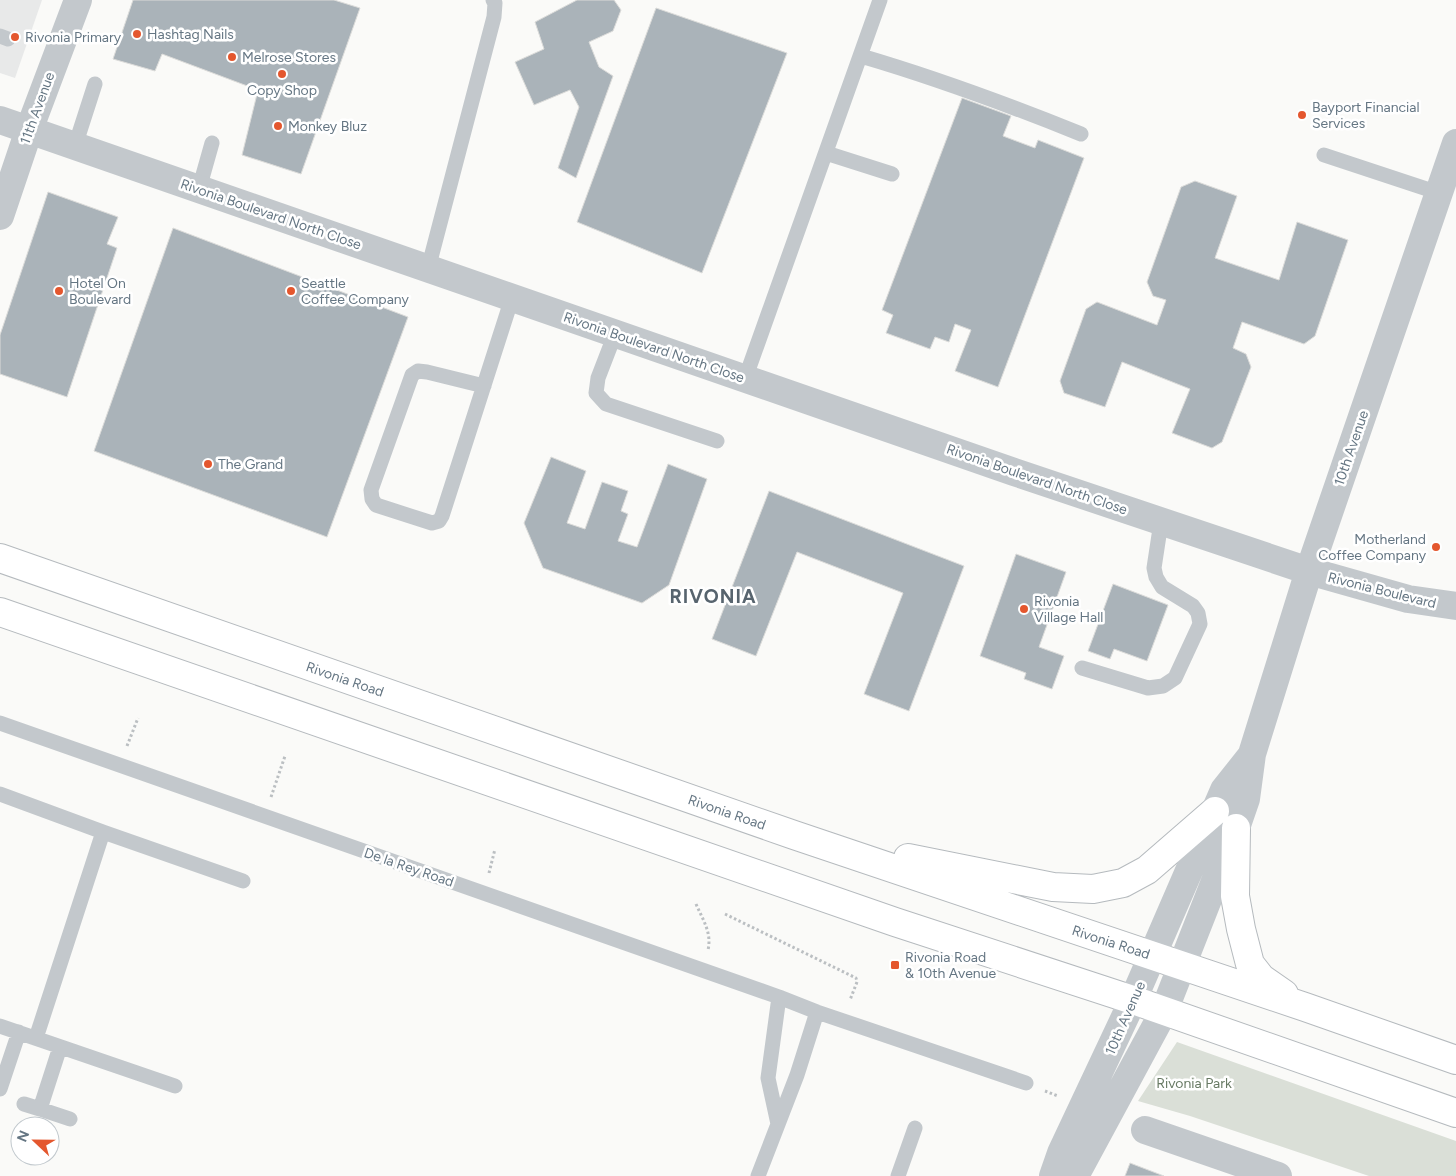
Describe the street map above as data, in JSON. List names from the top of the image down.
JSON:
{
  "streets": {
    "main road": ["Rivonia Road"],
    "street": [
      "11th Avenue",
      "Rivonia Boulevard North Close",
      "10th Avenue",
      "Rivonia Boulevard"
    ],
    "lane": ["De la Rey Road"]
  },
  "crossings": [
    ["11th Avenue", "Rivonia Boulevard North Close"],
    ["Rivonia Boulevard North Close", "10th Avenue"],
    ["Rivonia Boulevard North Close", "Rivonia Boulevard"],
    ["10th Avenue", "Rivonia Boulevard"],
    ["10th Avenue", "Rivonia Road"]
  ],
  "districts": ["RIVONIA"],
  "parks": ["Rivonia Park"],
  "places": {
    "other": [
      "Hashtag Nails",
      "Rivonia Primary",
      "Melrose Stores",
      "Copy Shop",
      "Bayport Financial Services",
      "Monkey Bluz",
      "Hotel On Boulevard",
      "Seattle Coffee Company",
      "The Grand",
      "Motherland Coffee Company",
      "Rivonia Village Hall"
    ],
    "transit": ["Rivonia Road & 10th Avenue"]
  },
  "north": "left"
}
